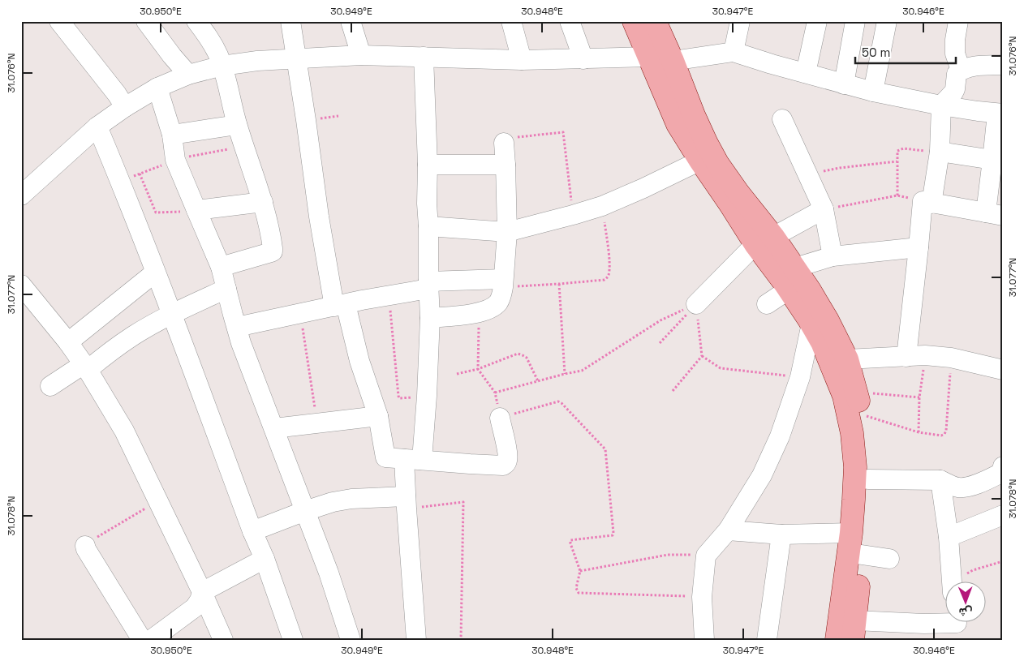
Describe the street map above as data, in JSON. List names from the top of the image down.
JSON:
{
  "scale_bar": "50 m",
  "north": "bottom",
  "coordinates": [
    "30.950°E",
    "30.949°E",
    "30.948°E",
    "30.947°E",
    "30.946°E",
    "31.076°N",
    "31.077°N",
    "31.078°N"
  ]
}
